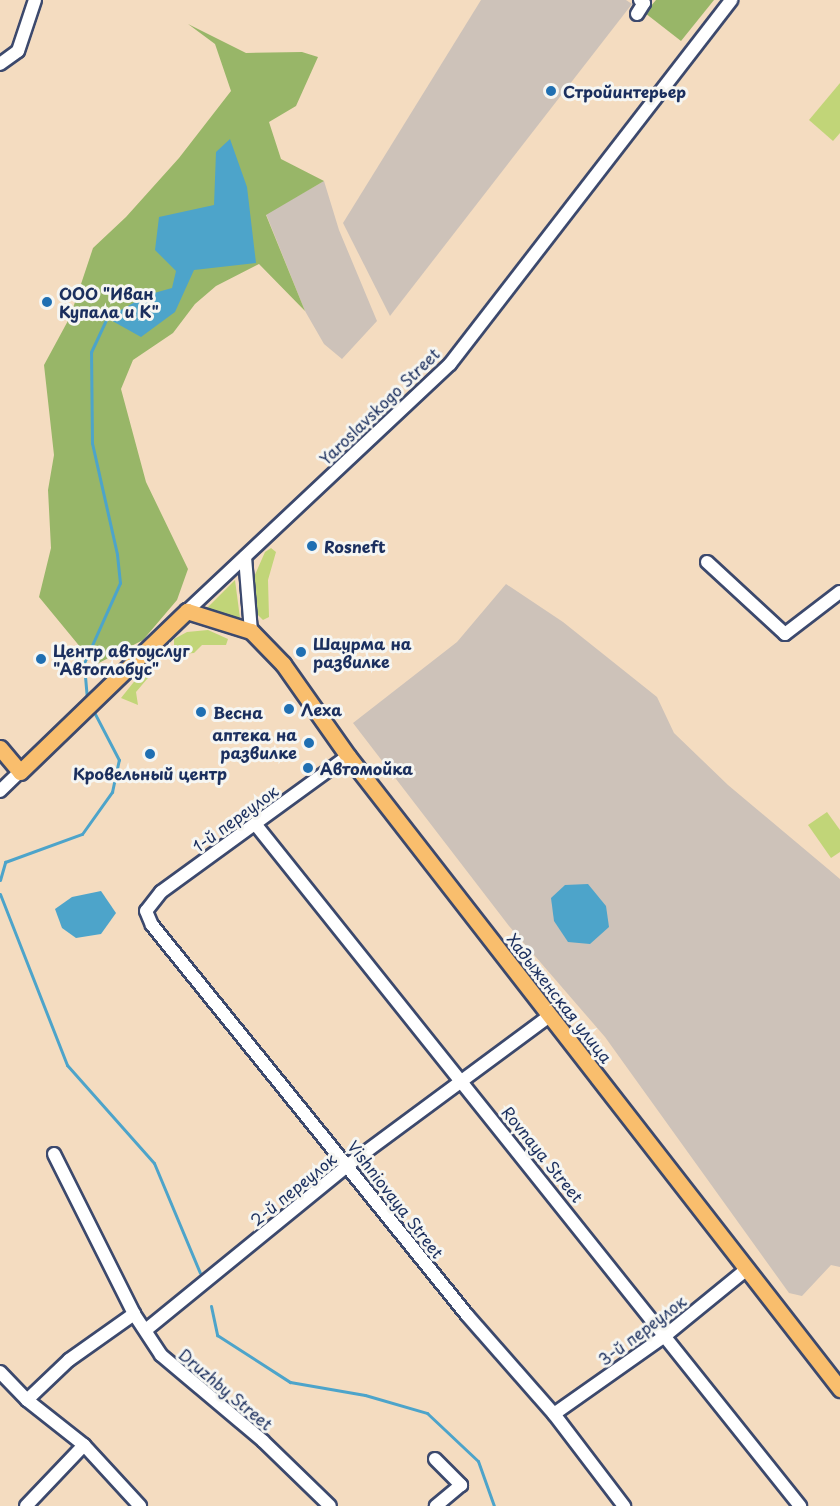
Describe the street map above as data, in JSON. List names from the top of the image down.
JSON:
{
  "streets": {
    "main road": ["Yaroslavskogo Street", "Хадыженская улица"],
    "street": [
      "1-й переулок",
      "Rovnaya Street",
      "2-й переулок",
      "Vishniovaya Street",
      "3-й переулок",
      "Druzhby Street"
    ]
  },
  "crossings": [
    ["Yaroslavskogo Street", "Хадыженская улица"],
    ["1-й переулок", "Хадыженская улица"],
    ["1-й переулок", "Rovnaya Street"],
    ["1-й переулок", "Vishniovaya Street"],
    ["Хадыженская улица", "2-й переулок"],
    ["Хадыженская улица", "3-й переулок"],
    ["Rovnaya Street", "2-й переулок"],
    ["Rovnaya Street", "3-й переулок"],
    ["2-й переулок", "Vishniovaya Street"],
    ["2-й переулок", "Druzhby Street"],
    ["Vishniovaya Street", "3-й переулок"]
  ],
  "places": [
    "Стройинтерьер",
    "ООО \"Иван Купала и К\"",
    "Rosneft",
    "Шаурма на развилке",
    "Центр автоуслуг \"Автоглобус\"",
    "Леха",
    "Весна",
    "аптека на развилке",
    "Кровельный центр",
    "Автомойка"
  ]
}
